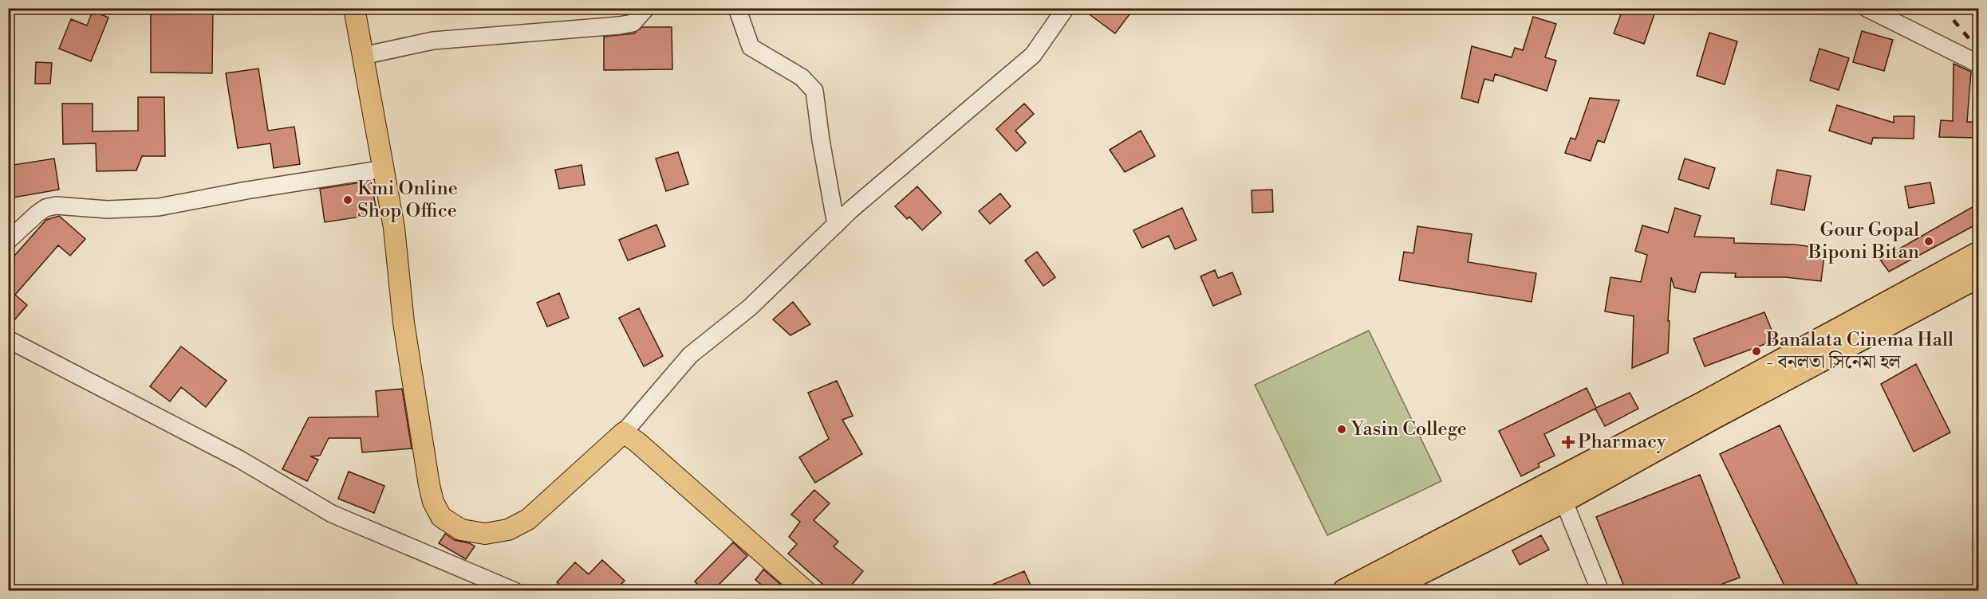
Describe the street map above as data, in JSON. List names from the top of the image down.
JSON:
{
  "places": {
    "other": [
      "Kmi Online Shop Office",
      "Gour Gopal Biponi Bitan",
      "Banalata Cinema Hall - বনলতা সিনেমা হল",
      "Yasin College"
    ],
    "health": ["Pharmacy"]
  }
}
